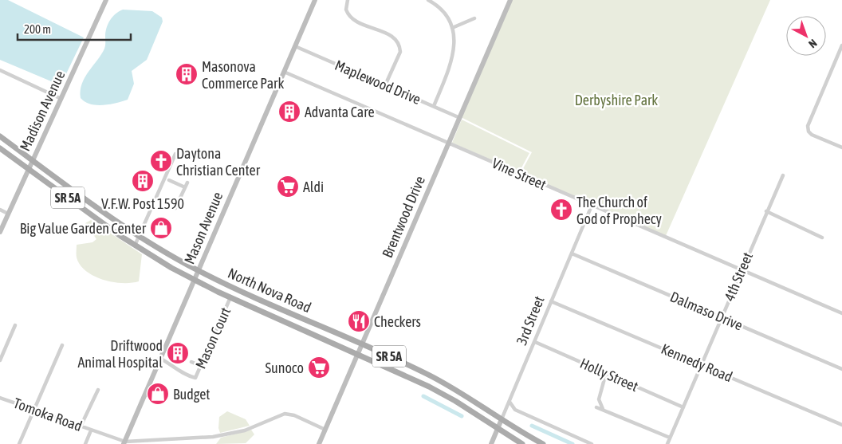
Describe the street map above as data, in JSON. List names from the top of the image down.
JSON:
{
  "streets": {
    "main road": ["SR 5A", "North Nova Road"],
    "street": [
      "Maplewood Drive",
      "Madison Avenue",
      "Vine Street",
      "Brentwood Drive",
      "Mason Avenue",
      "4th Street",
      "Dalmaso Drive",
      "3rd Street",
      "Mason Court",
      "Kennedy Road",
      "Holly Street",
      "Tomoka Road"
    ]
  },
  "crossings": [
    ["Maplewood Drive", "Brentwood Drive"],
    ["Maplewood Drive", "Mason Avenue"],
    ["Madison Avenue", "North Nova Road"],
    ["Vine Street", "Brentwood Drive"],
    ["Vine Street", "Mason Avenue"],
    ["Vine Street", "4th Street"],
    ["Vine Street", "3rd Street"],
    ["Brentwood Drive", "North Nova Road"],
    ["Brentwood Drive", "Tomoka Road"],
    ["Mason Avenue", "North Nova Road"],
    ["Mason Avenue", "Mason Court"],
    ["Mason Avenue", "Tomoka Road"],
    ["4th Street", "Dalmaso Drive"],
    ["4th Street", "Kennedy Road"],
    ["4th Street", "Holly Street"],
    ["North Nova Road", "3rd Street"],
    ["North Nova Road", "Mason Court"],
    ["Dalmaso Drive", "3rd Street"],
    ["3rd Street", "Kennedy Road"],
    ["3rd Street", "Holly Street"]
  ],
  "parks": ["Derbyshire Park"],
  "places": {
    "building": [
      "Masonova Commerce Park",
      "Advanta Care",
      "V.F.W. Post 1590",
      "Driftwood Animal Hospital"
    ],
    "church": ["Daytona Christian Center", "The Church of God of Prophecy"],
    "supermarket": ["Aldi", "Sunoco"],
    "shop": ["Big Value Garden Center", "Budget"],
    "restaurant": ["Checkers"]
  },
  "scale_bar": "200 m",
  "north": "bottom right"
}
